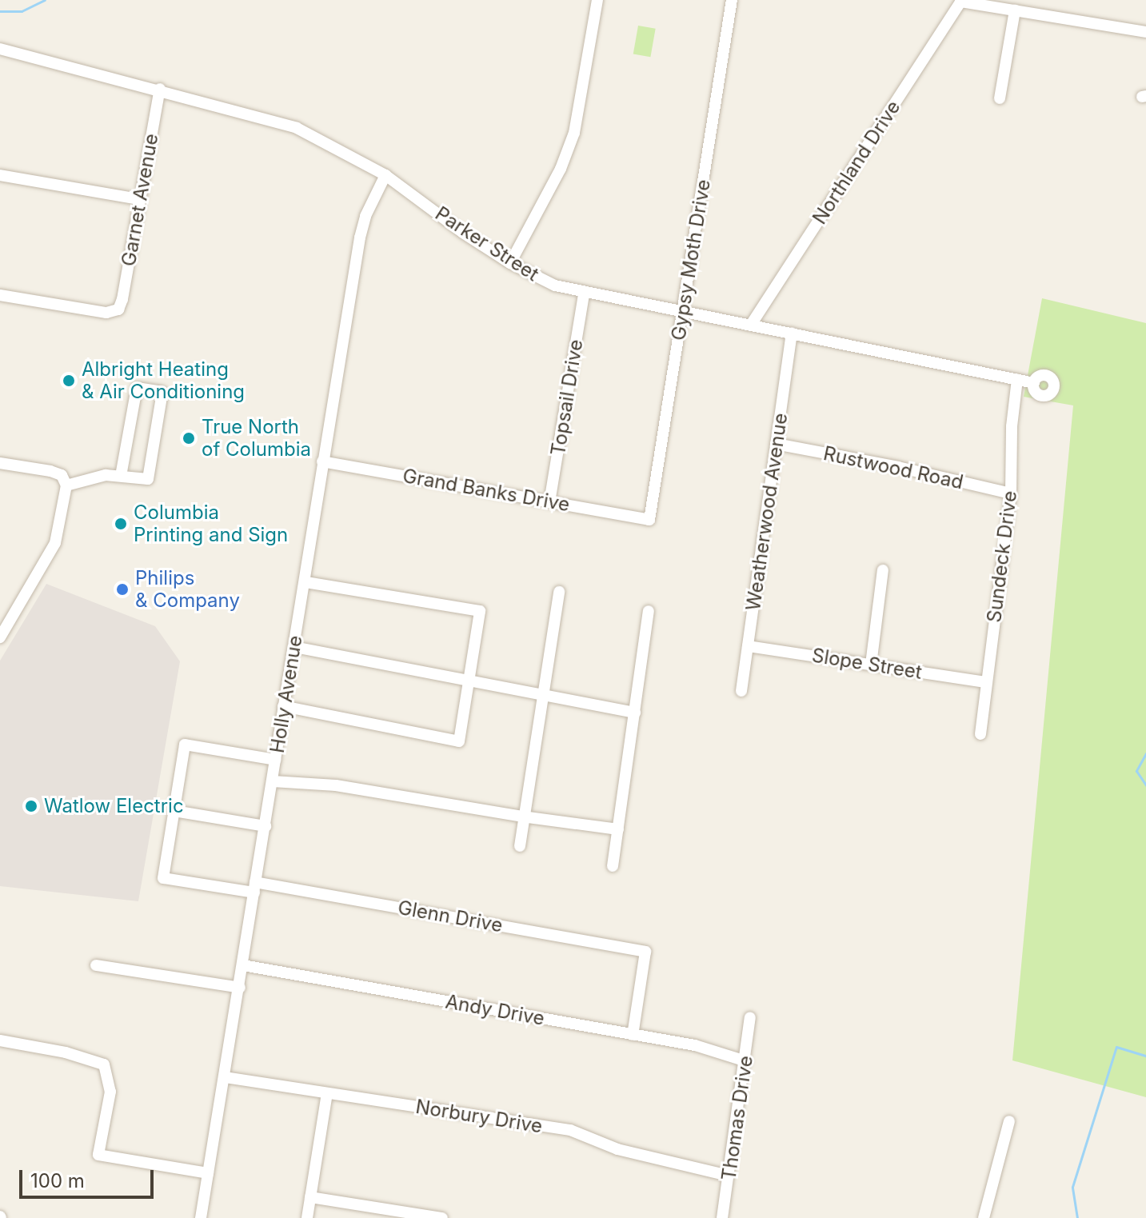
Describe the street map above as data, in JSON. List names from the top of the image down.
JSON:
{
  "streets": {
    "street": [
      "Northland Drive",
      "Garnet Avenue",
      "Parker Street",
      "Gypsy Moth Drive",
      "Topsail Drive",
      "Rustwood Road",
      "Grand Banks Drive",
      "Weatherwood Avenue",
      "Sundeck Drive",
      "Slope Street",
      "Holly Avenue",
      "Glenn Drive",
      "Andy Drive",
      "Norbury Drive",
      "Thomas Drive"
    ]
  },
  "crossings": [
    ["Northland Drive", "Parker Street"],
    ["Garnet Avenue", "Parker Street"],
    ["Parker Street", "Gypsy Moth Drive"],
    ["Parker Street", "Topsail Drive"],
    ["Parker Street", "Weatherwood Avenue"],
    ["Parker Street", "Sundeck Drive"],
    ["Parker Street", "Holly Avenue"],
    ["Gypsy Moth Drive", "Grand Banks Drive"],
    ["Topsail Drive", "Grand Banks Drive"],
    ["Rustwood Road", "Weatherwood Avenue"],
    ["Rustwood Road", "Sundeck Drive"],
    ["Grand Banks Drive", "Holly Avenue"],
    ["Weatherwood Avenue", "Slope Street"],
    ["Sundeck Drive", "Slope Street"],
    ["Holly Avenue", "Glenn Drive"],
    ["Holly Avenue", "Andy Drive"],
    ["Holly Avenue", "Norbury Drive"],
    ["Glenn Drive", "Andy Drive"],
    ["Andy Drive", "Thomas Drive"],
    ["Norbury Drive", "Thomas Drive"]
  ],
  "places": [
    "Albright Heating & Air Conditioning",
    "True North of Columbia",
    "Columbia Printing and Sign",
    "Philips & Company",
    "Watlow Electric"
  ],
  "scale_bar": "100 m"
}
